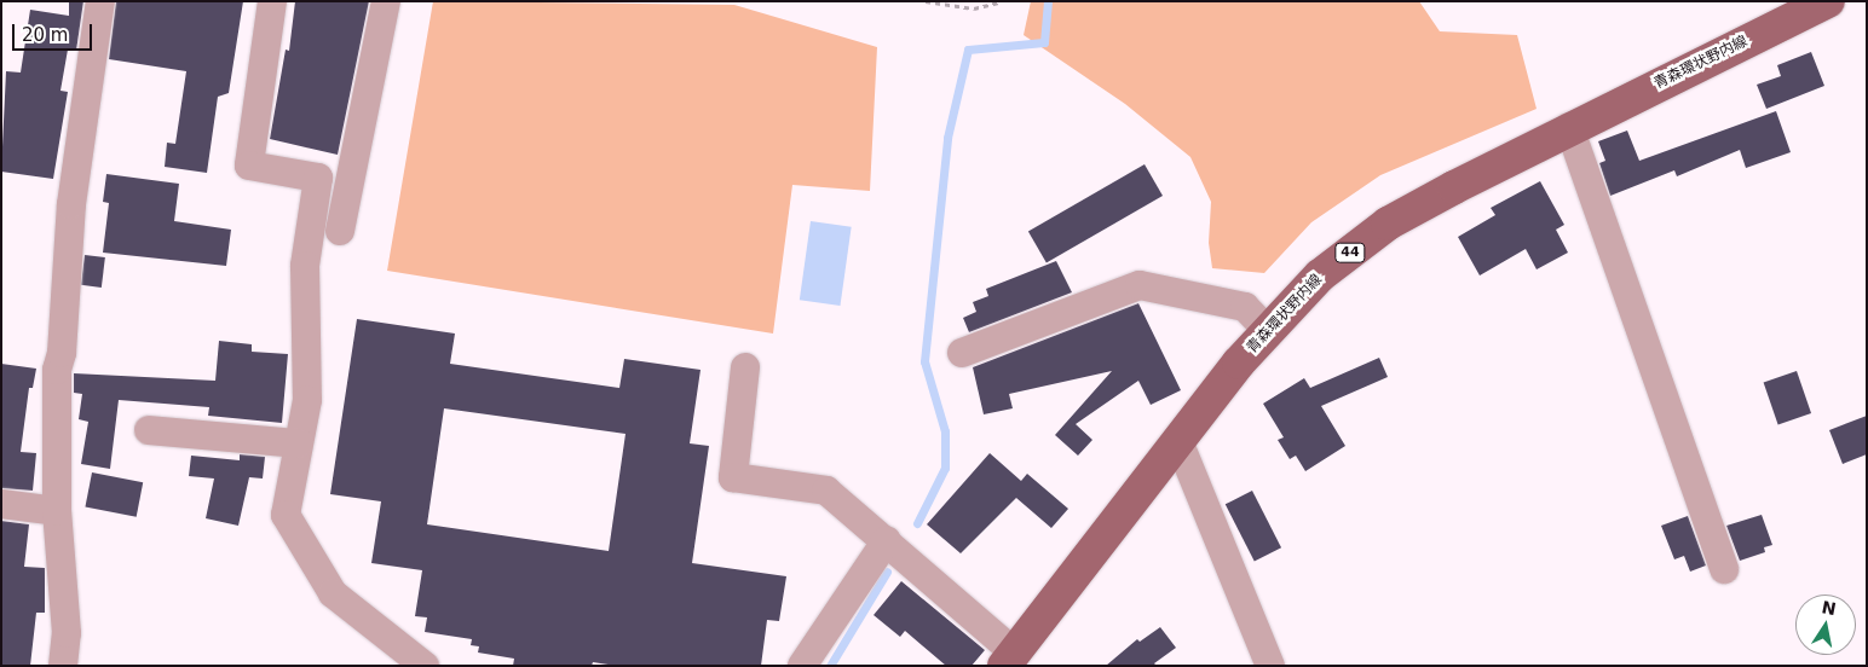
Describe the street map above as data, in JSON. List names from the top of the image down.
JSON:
{
  "streets": {
    "main road": ["青森環状野内線", "44"]
  },
  "scale_bar": "20 m",
  "north": "top"
}
